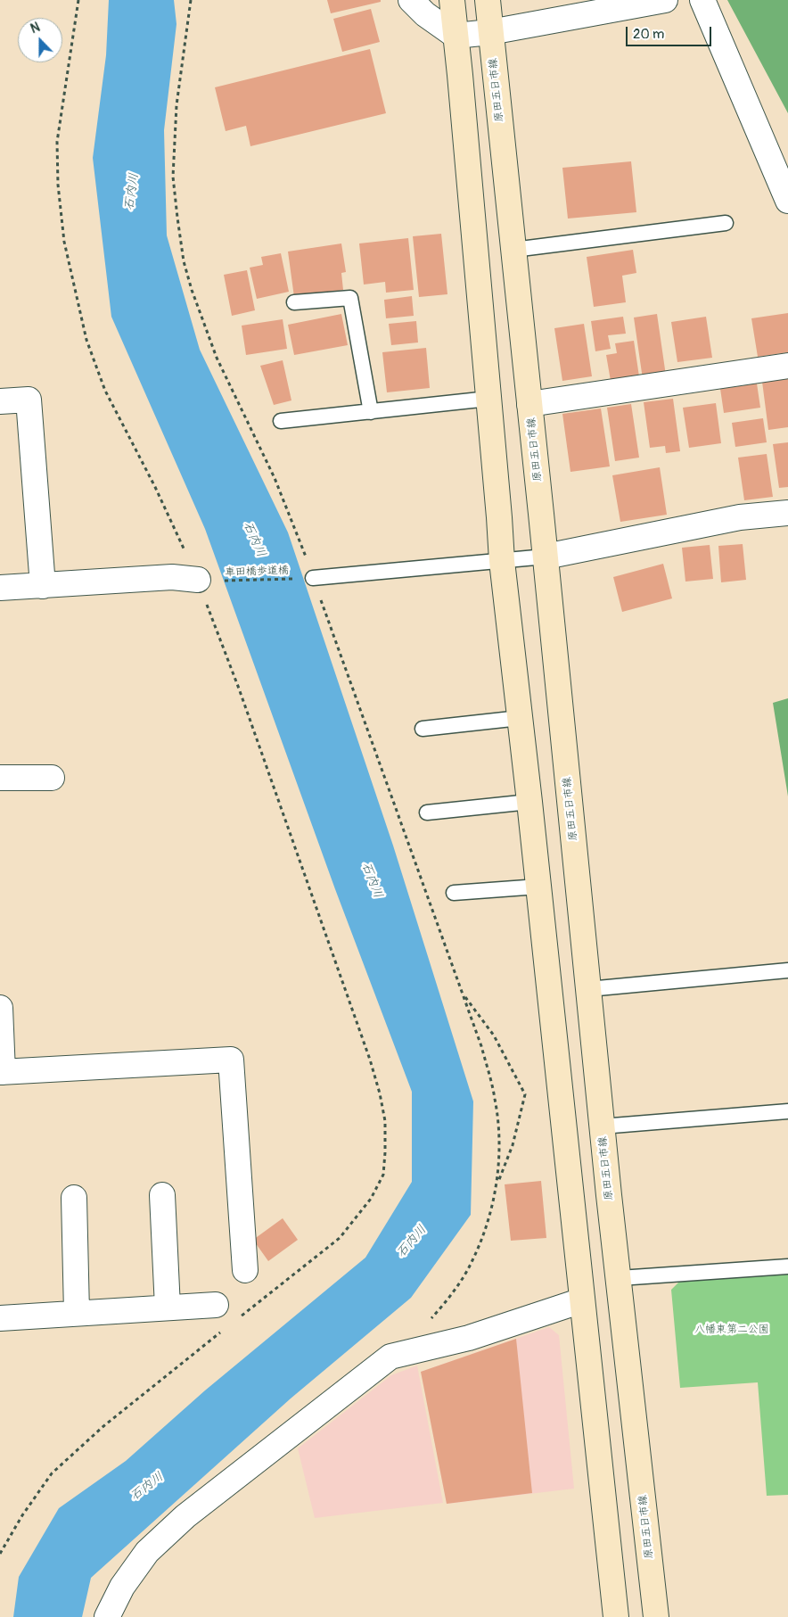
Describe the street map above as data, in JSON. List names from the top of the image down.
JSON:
{
  "streets": {
    "main road": ["原田五日市線"],
    "path": ["車田橋歩道橋"]
  },
  "water": ["石内川"],
  "parks": ["八幡東第二公園"],
  "scale_bar": "20 m",
  "north": "top"
}
